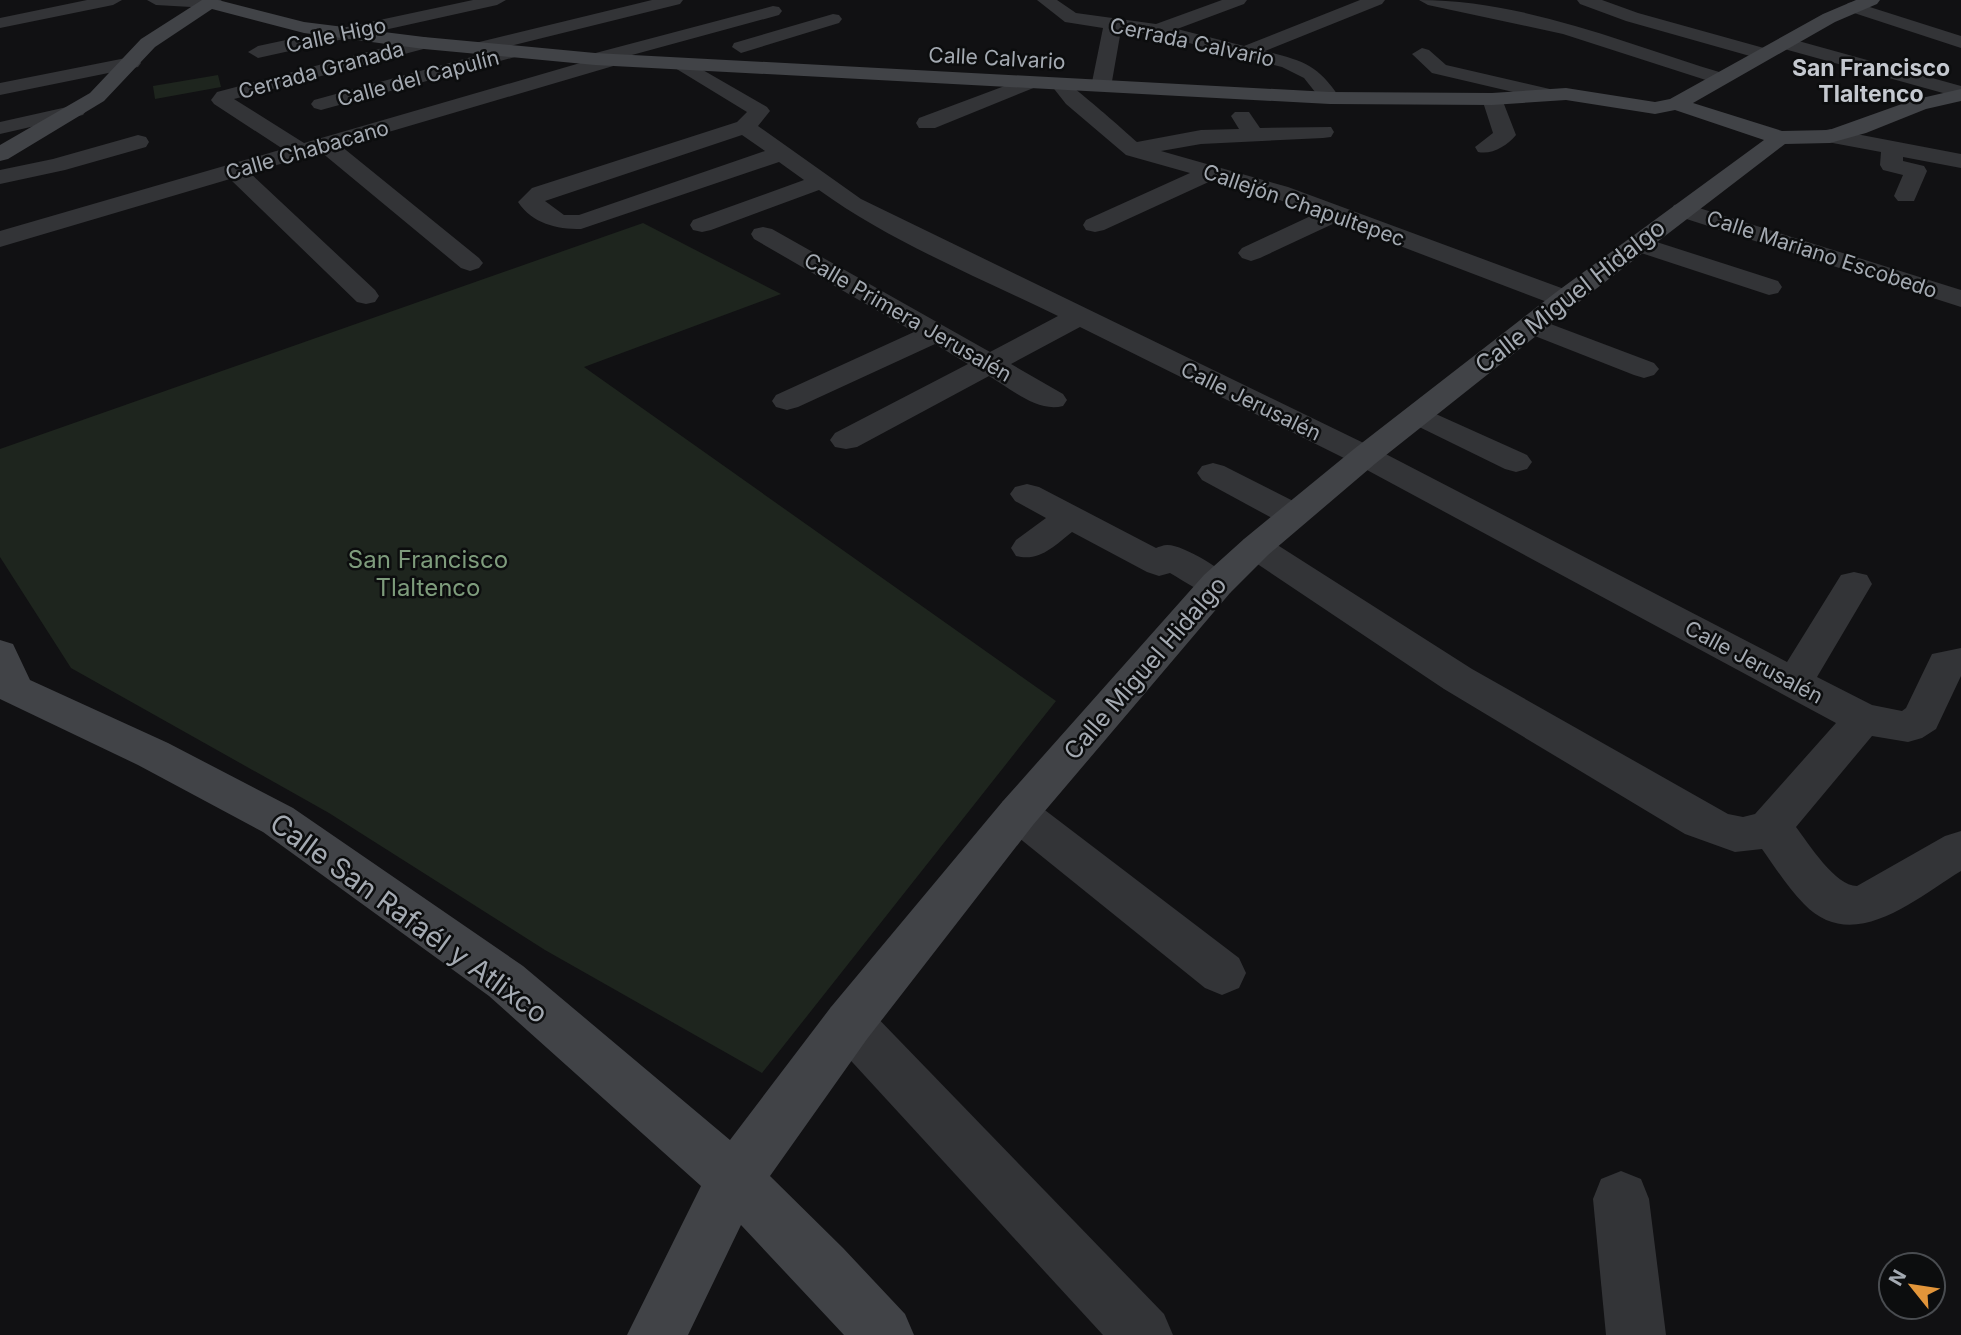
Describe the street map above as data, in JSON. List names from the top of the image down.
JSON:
{
  "streets": {
    "street": [
      "Calle Higo",
      "Cerrada Calvario",
      "Calle Calvario",
      "Cerrada Granada",
      "Calle del Capulín",
      "Calle Chabacano",
      "Callejón Chapultepec",
      "Calle Mariano Escobedo",
      "Calle Miguel Hidalgo",
      "Calle Primera Jerusalén",
      "Calle Jerusalén",
      "Calle San Rafaél y Atlixco"
    ]
  },
  "crossings": [
    ["Calle Higo", "Calle Calvario"],
    ["Cerrada Calvario", "Calle Calvario"],
    ["Calle Calvario", "Cerrada Granada"],
    ["Calle Calvario", "Calle del Capulín"],
    ["Calle Calvario", "Calle Chabacano"],
    ["Calle Calvario", "Callejón Chapultepec"],
    ["Calle Calvario", "Calle Miguel Hidalgo"],
    ["Cerrada Granada", "Calle Chabacano"],
    ["Callejón Chapultepec", "Calle Miguel Hidalgo"],
    ["Calle Mariano Escobedo", "Calle Miguel Hidalgo"],
    ["Calle Miguel Hidalgo", "Calle Jerusalén"],
    ["Calle Miguel Hidalgo", "Calle San Rafaél y Atlixco"]
  ],
  "districts": ["San Francisco Tlaltenco"],
  "parks": ["San Francisco Tlaltenco"],
  "north": "top left"
}
